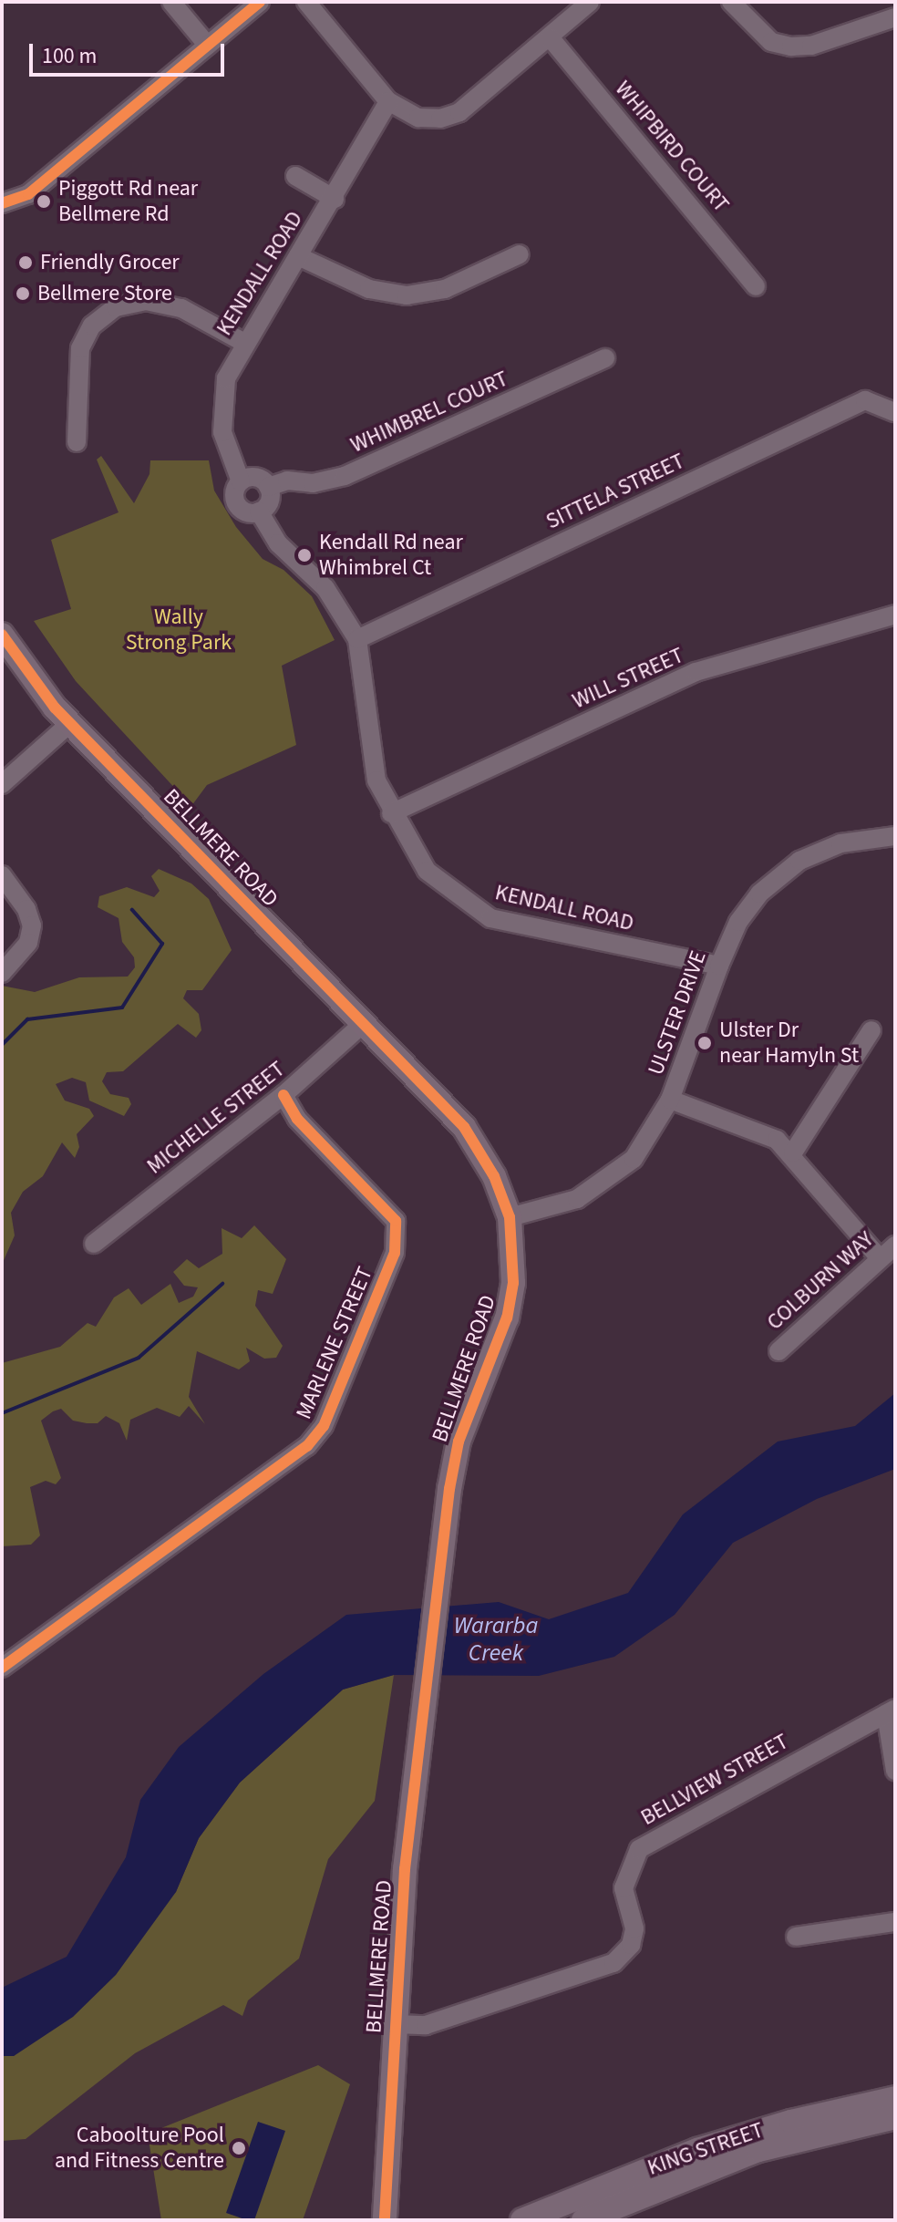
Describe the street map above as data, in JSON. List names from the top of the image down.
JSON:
{
  "streets": {
    "main road": ["BELLMERE ROAD", "KING STREET"],
    "street": [
      "WHIPBIRD COURT",
      "KENDALL ROAD",
      "WHIMBREL COURT",
      "SITTELA STREET",
      "WILL STREET",
      "ULSTER DRIVE",
      "MICHELLE STREET",
      "COLBURN WAY",
      "MARLENE STREET",
      "BELLVIEW STREET"
    ]
  },
  "crossings": [
    ["KENDALL ROAD", "WHIMBREL COURT"],
    ["KENDALL ROAD", "SITTELA STREET"],
    ["KENDALL ROAD", "WILL STREET"],
    ["KENDALL ROAD", "ULSTER DRIVE"],
    ["BELLMERE ROAD", "ULSTER DRIVE"],
    ["BELLMERE ROAD", "MICHELLE STREET"],
    ["BELLMERE ROAD", "BELLVIEW STREET"],
    ["MICHELLE STREET", "MARLENE STREET"]
  ],
  "water": ["Wararba Creek"],
  "parks": ["Wally Strong Park"],
  "places": [
    "Piggott Rd near Bellmere Rd",
    "Friendly Grocer",
    "Bellmere Store",
    "Kendall Rd near Whimbrel Ct",
    "Ulster Dr near Hamyln St",
    "Caboolture Pool and Fitness Centre"
  ],
  "scale_bar": "100 m"
}
